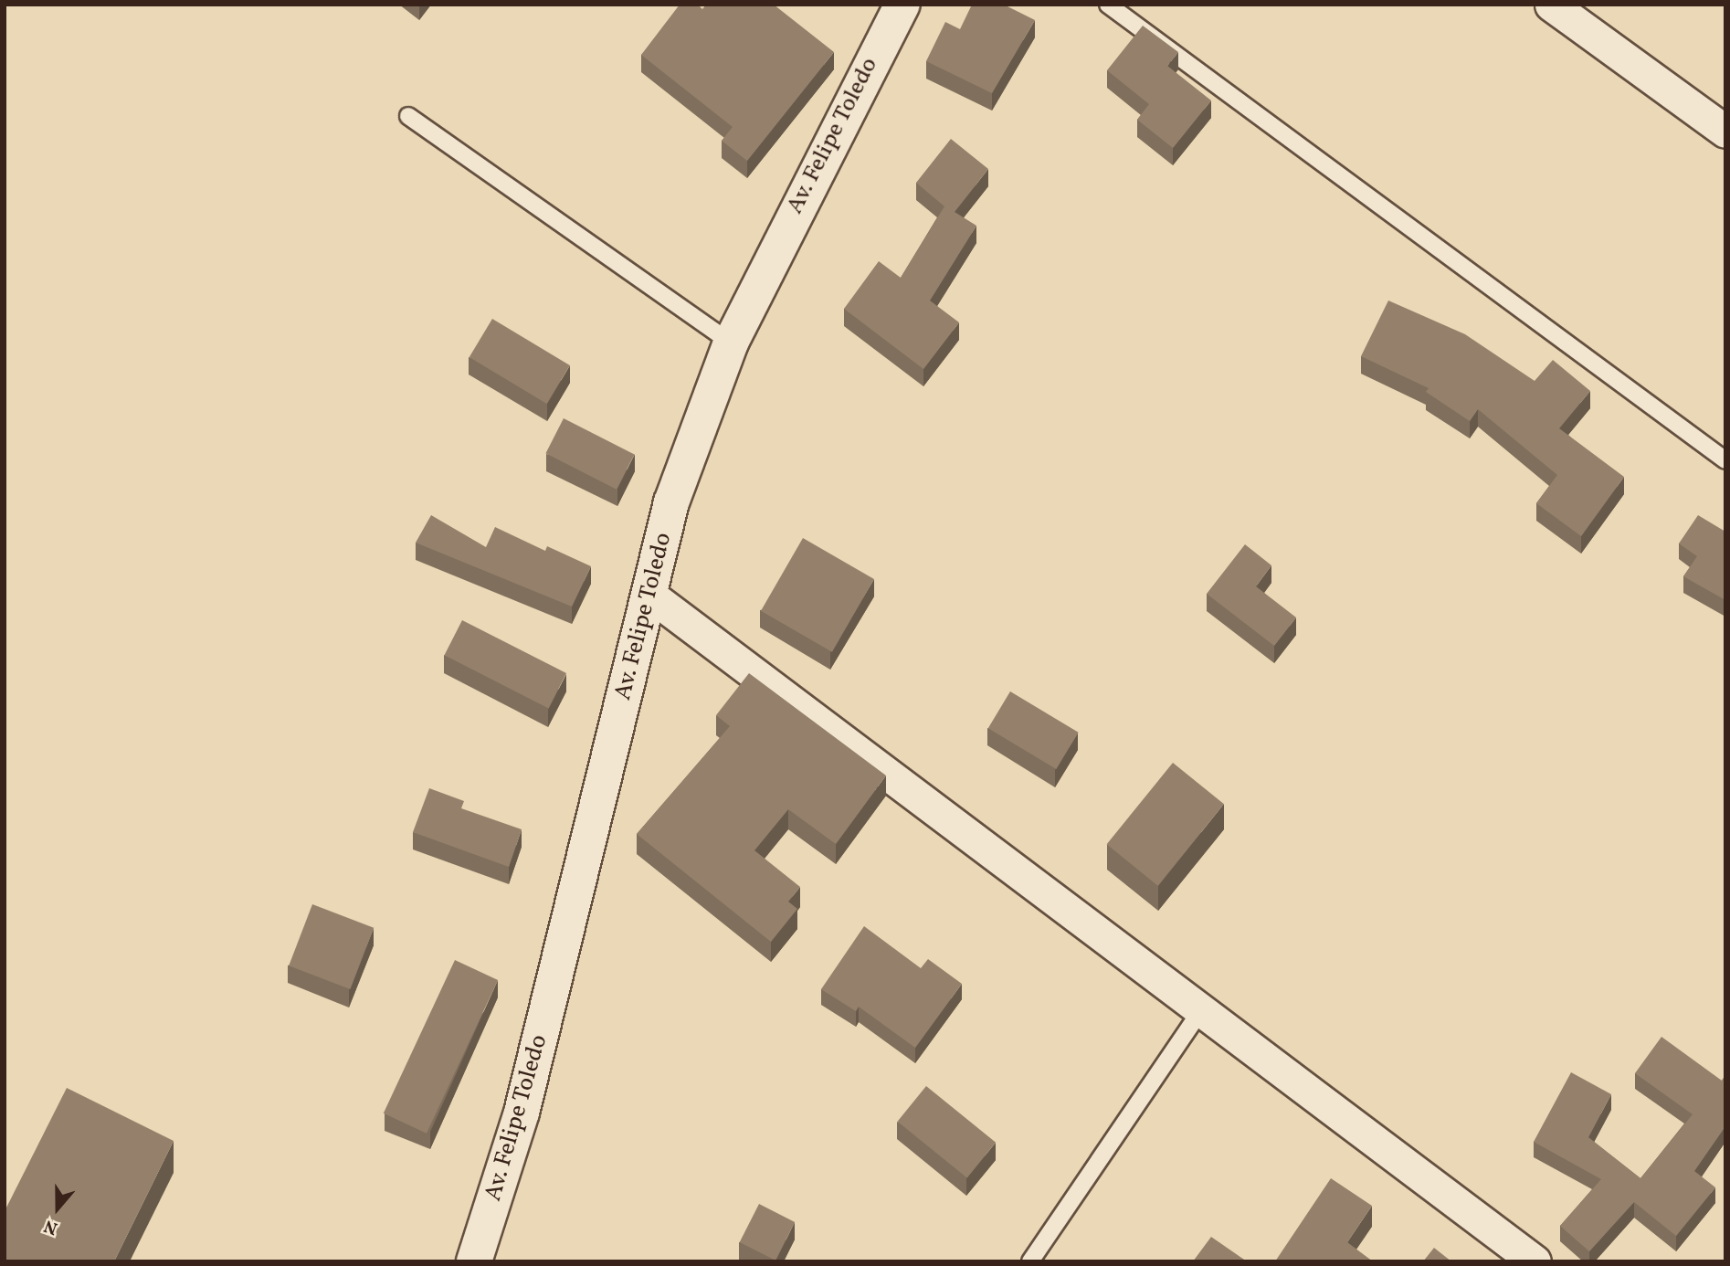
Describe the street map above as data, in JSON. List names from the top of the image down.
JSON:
{
  "streets": {
    "main road": ["Av. Felipe Toledo"]
  },
  "north": "bottom"
}
